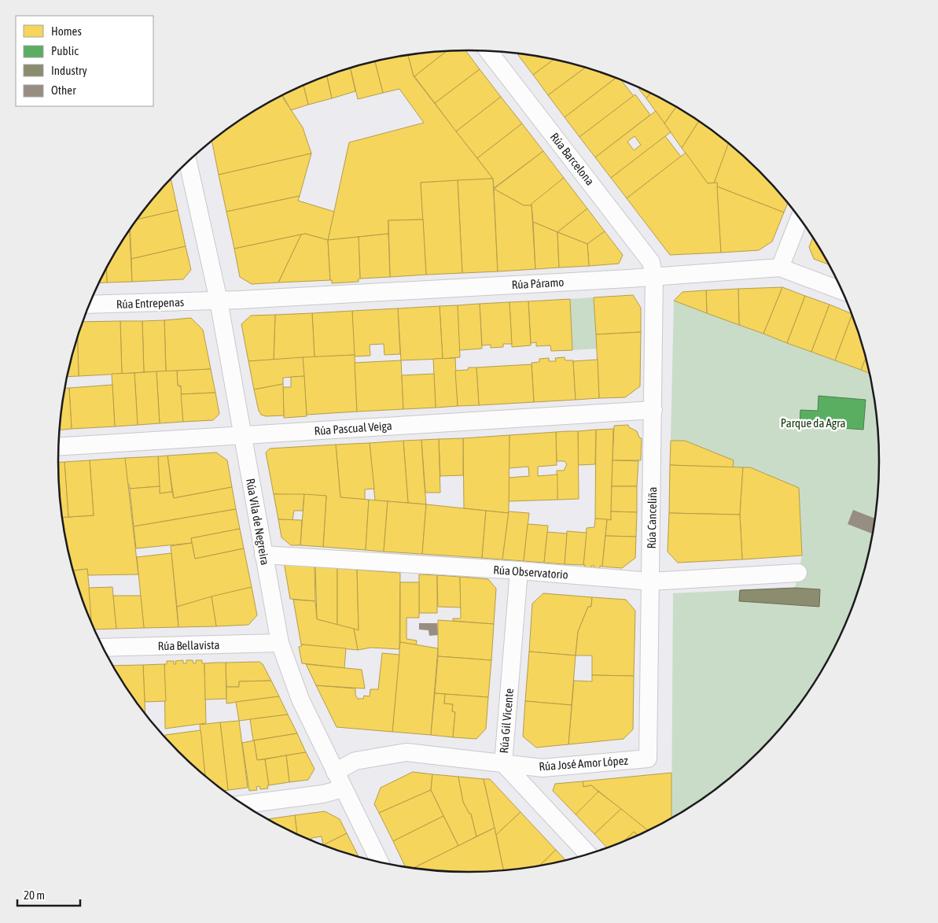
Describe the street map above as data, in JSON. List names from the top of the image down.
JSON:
{
  "streets": {
    "street": [
      "Rúa Barcelona",
      "Rúa Páramo",
      "Rúa Entrepenas",
      "Rúa Pascual Veiga",
      "Rúa Canceliña",
      "Rúa Vila de Negreira",
      "Rúa Observatorio",
      "Rúa Bellavista",
      "Rúa Gil Vicente",
      "Rúa José Amor López"
    ]
  },
  "crossings": [
    ["Rúa Barcelona", "Rúa Páramo"],
    ["Rúa Barcelona", "Rúa Canceliña"],
    ["Rúa Páramo", "Rúa Entrepenas"],
    ["Rúa Páramo", "Rúa Canceliña"],
    ["Rúa Páramo", "Rúa Vila de Negreira"],
    ["Rúa Entrepenas", "Rúa Vila de Negreira"],
    ["Rúa Pascual Veiga", "Rúa Canceliña"],
    ["Rúa Pascual Veiga", "Rúa Vila de Negreira"],
    ["Rúa Canceliña", "Rúa Observatorio"],
    ["Rúa Canceliña", "Rúa José Amor López"],
    ["Rúa Vila de Negreira", "Rúa Observatorio"],
    ["Rúa Vila de Negreira", "Rúa Bellavista"],
    ["Rúa Vila de Negreira", "Rúa José Amor López"],
    ["Rúa Observatorio", "Rúa Gil Vicente"],
    ["Rúa Gil Vicente", "Rúa José Amor López"]
  ],
  "parks": ["Parque da Agra"],
  "legend": [
    "Homes",
    "Public",
    "Industry",
    "Other"
  ],
  "scale_bar": "20 m"
}
